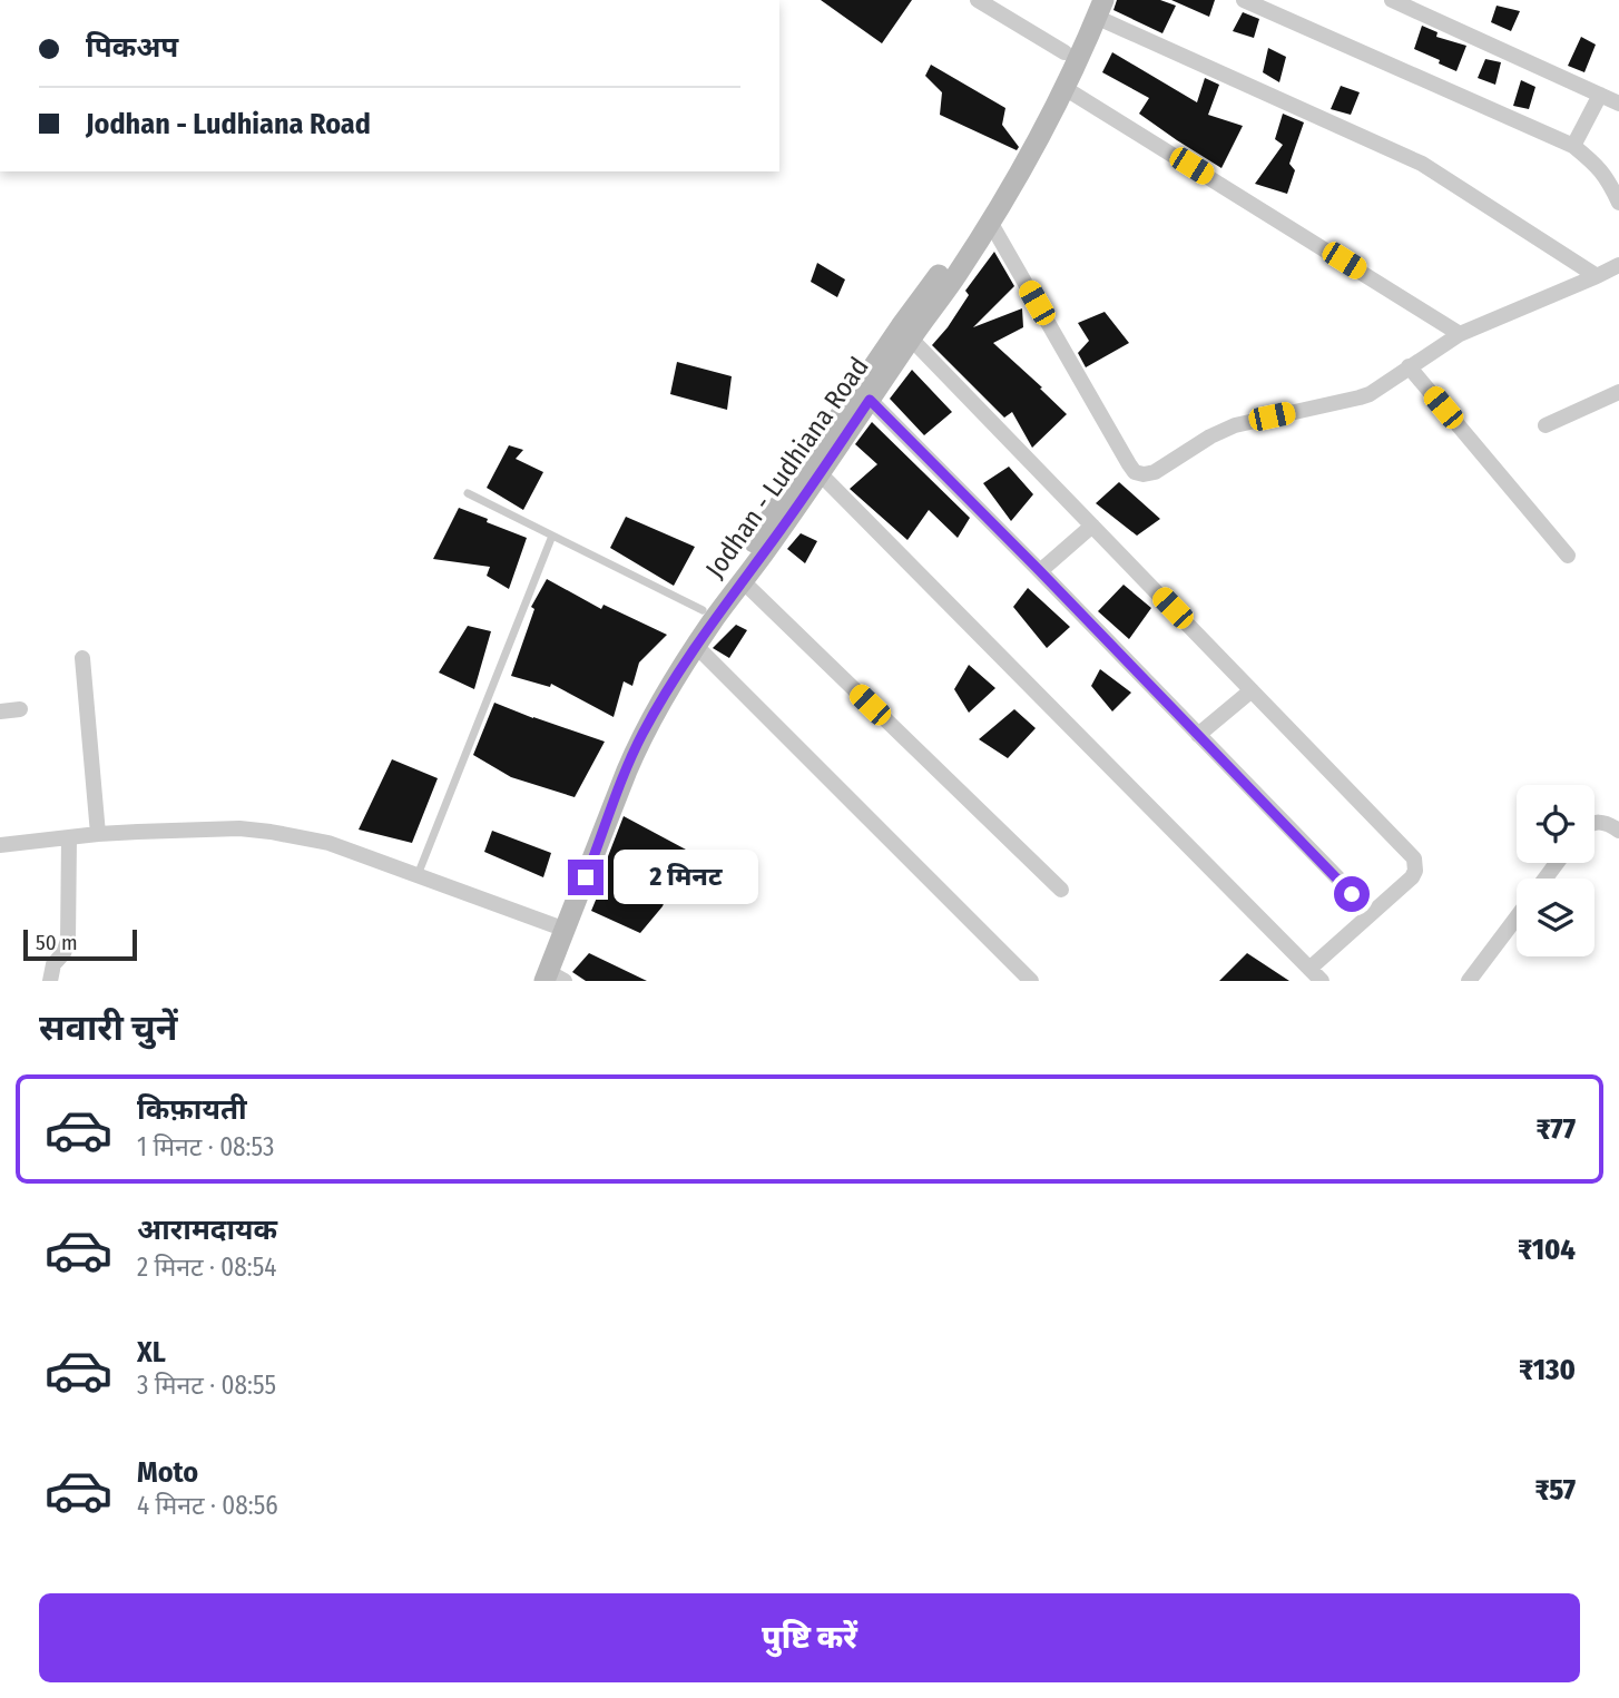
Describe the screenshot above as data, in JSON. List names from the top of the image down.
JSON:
{
  "streets": {
    "street": ["Jodhan - Ludhiana Road"]
  },
  "scale_bar": "50 m",
  "page": {
    "banner": ["पिकअप", "Jodhan - Ludhiana Road"],
    "bubble": "2 मिनट",
    "scale": "50 m",
    "heading": "सवारी चुनें",
    "list": [
      {
        "name": "किफ़ायती",
        "note": "1 मिनट · 08:53",
        "value": "₹77"
      },
      {
        "name": "आरामदायक",
        "note": "2 मिनट · 08:54",
        "value": "₹104"
      },
      {
        "name": "XL",
        "note": "3 मिनट · 08:55",
        "value": "₹130"
      },
      {
        "name": "Moto",
        "note": "4 मिनट · 08:56",
        "value": "₹57"
      }
    ],
    "buttons": "पुष्टि करें"
  }
}
